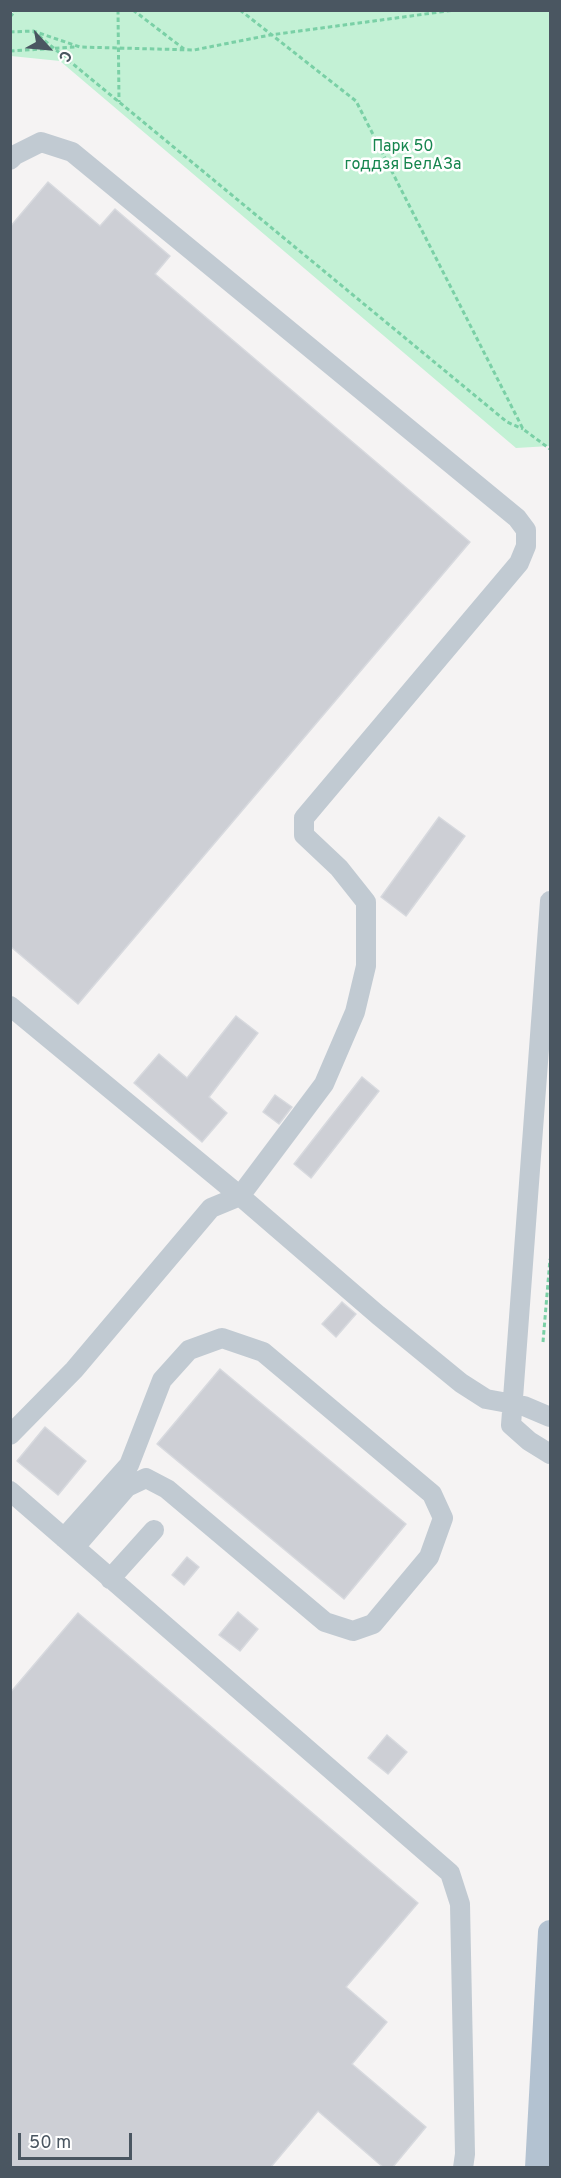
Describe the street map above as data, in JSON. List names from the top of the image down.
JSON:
{
  "parks": ["Парк 50 годдзя БелАЗа"],
  "scale_bar": "50 m",
  "north": "bottom right"
}
